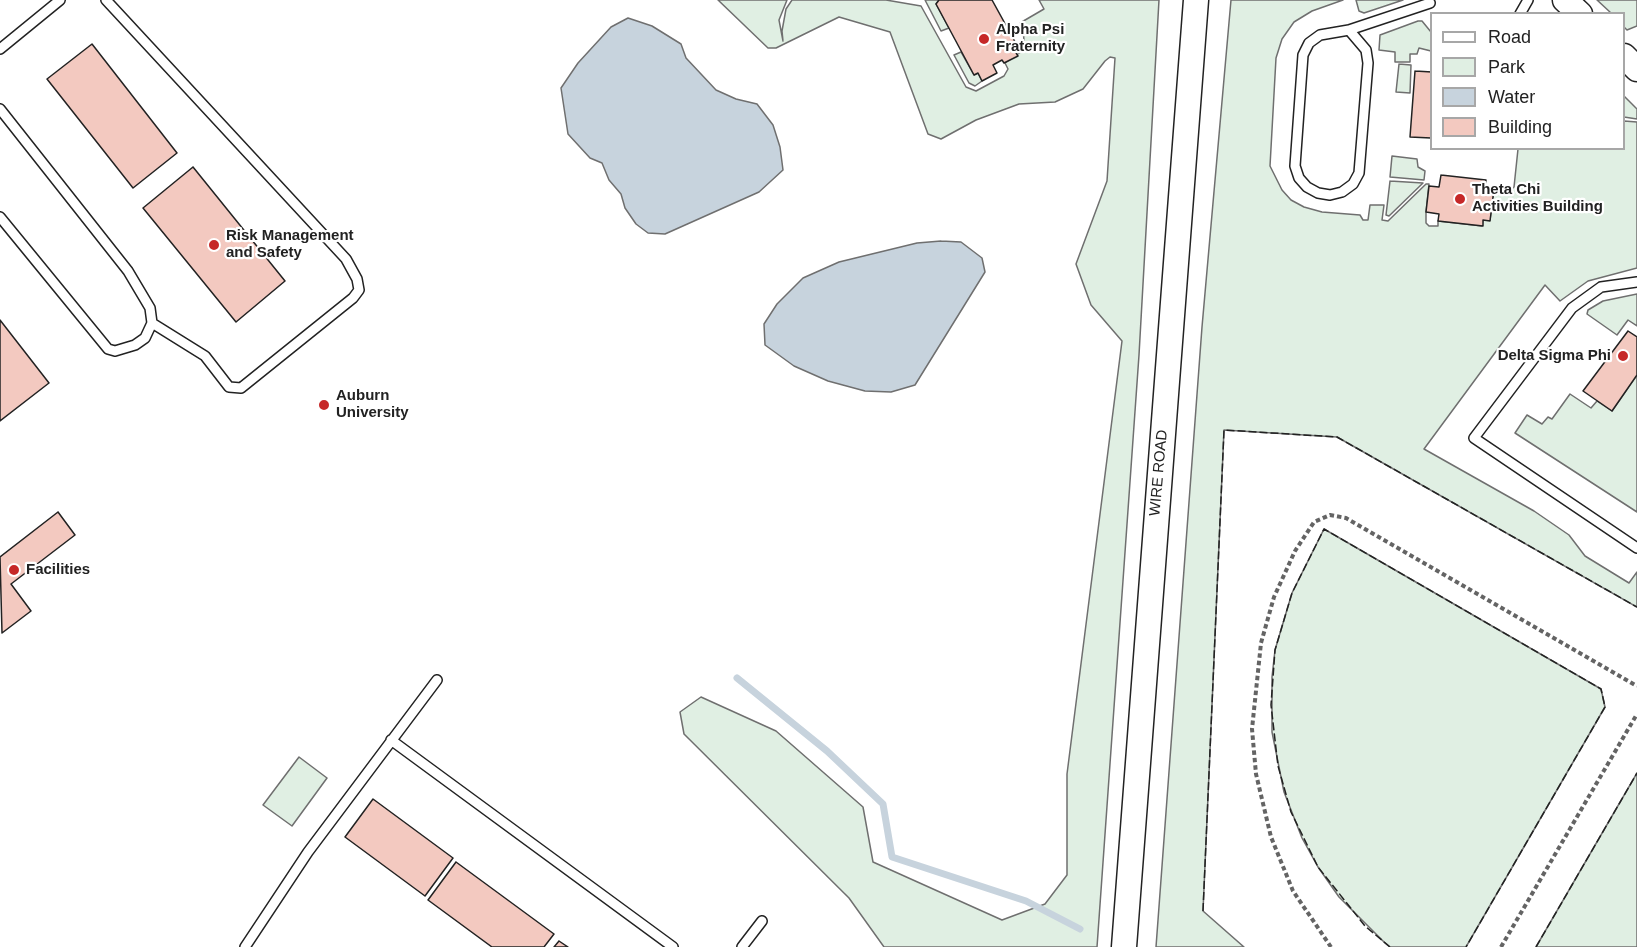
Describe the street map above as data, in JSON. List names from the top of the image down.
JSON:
{
  "streets": {
    "street": ["WIRE ROAD"]
  },
  "places": [
    "Alpha Psi Fraternity",
    "Theta Chi Activities Building",
    "Risk Management and Safety",
    "Delta Sigma Phi",
    "Auburn University",
    "Facilities"
  ],
  "legend": [
    "Road",
    "Park",
    "Water",
    "Building"
  ]
}
